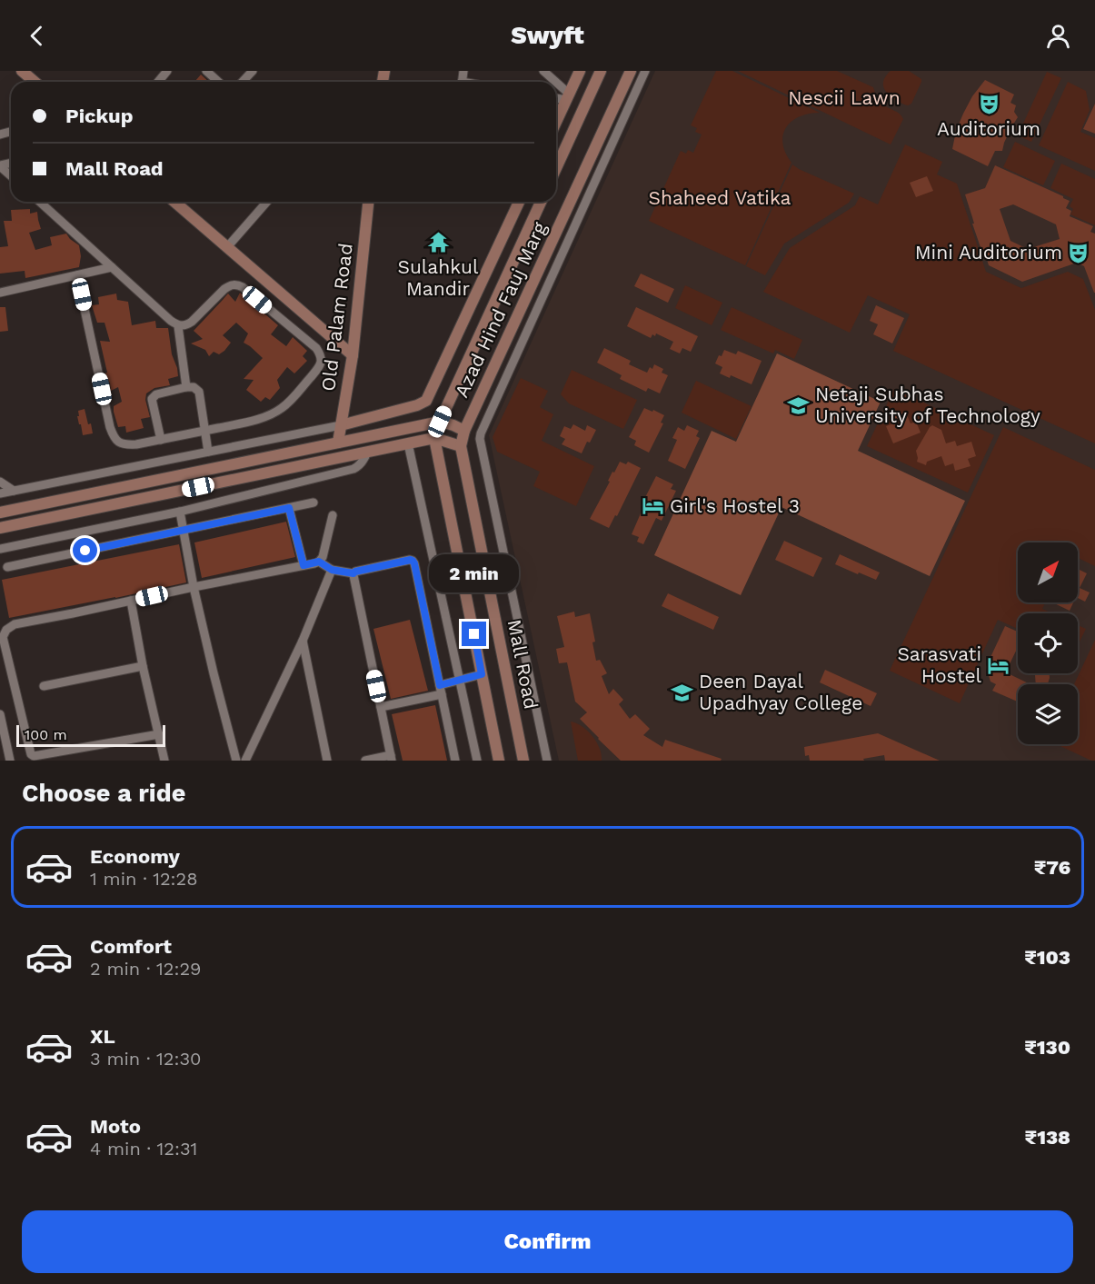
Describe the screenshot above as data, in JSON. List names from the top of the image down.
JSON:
{
  "streets": {
    "street": ["Azad Hind Fauj Marg", "Old Palam Road", "Mall Road"]
  },
  "crossings": [
    ["Azad Hind Fauj Marg", "Mall Road"]
  ],
  "parks": ["Nescii Lawn", "Shaheed Vatika"],
  "places": {
    "theatre": ["Auditorium", "Mini Auditorium"],
    "temple": ["Sulahkul Mandir"],
    "school or university": ["Netaji Subhas University of Technology", "Deen Dayal Upadhyay College"],
    "hotel": ["Girl's Hostel 3", "Sarasvati Hostel"]
  },
  "scale_bar": "100 m",
  "north": "top right",
  "page": {
    "header": "Swyft",
    "banner": ["Pickup", "Mall Road"],
    "bubble": "2 min",
    "scale": "100 m",
    "heading": "Choose a ride",
    "list": [
      {
        "name": "Economy",
        "note": "1 min · 12:28",
        "value": "₹76"
      },
      {
        "name": "Comfort",
        "note": "2 min · 12:29",
        "value": "₹103"
      },
      {
        "name": "XL",
        "note": "3 min · 12:30",
        "value": "₹130"
      },
      {
        "name": "Moto",
        "note": "4 min · 12:31",
        "value": "₹138"
      }
    ],
    "buttons": "Confirm"
  }
}
